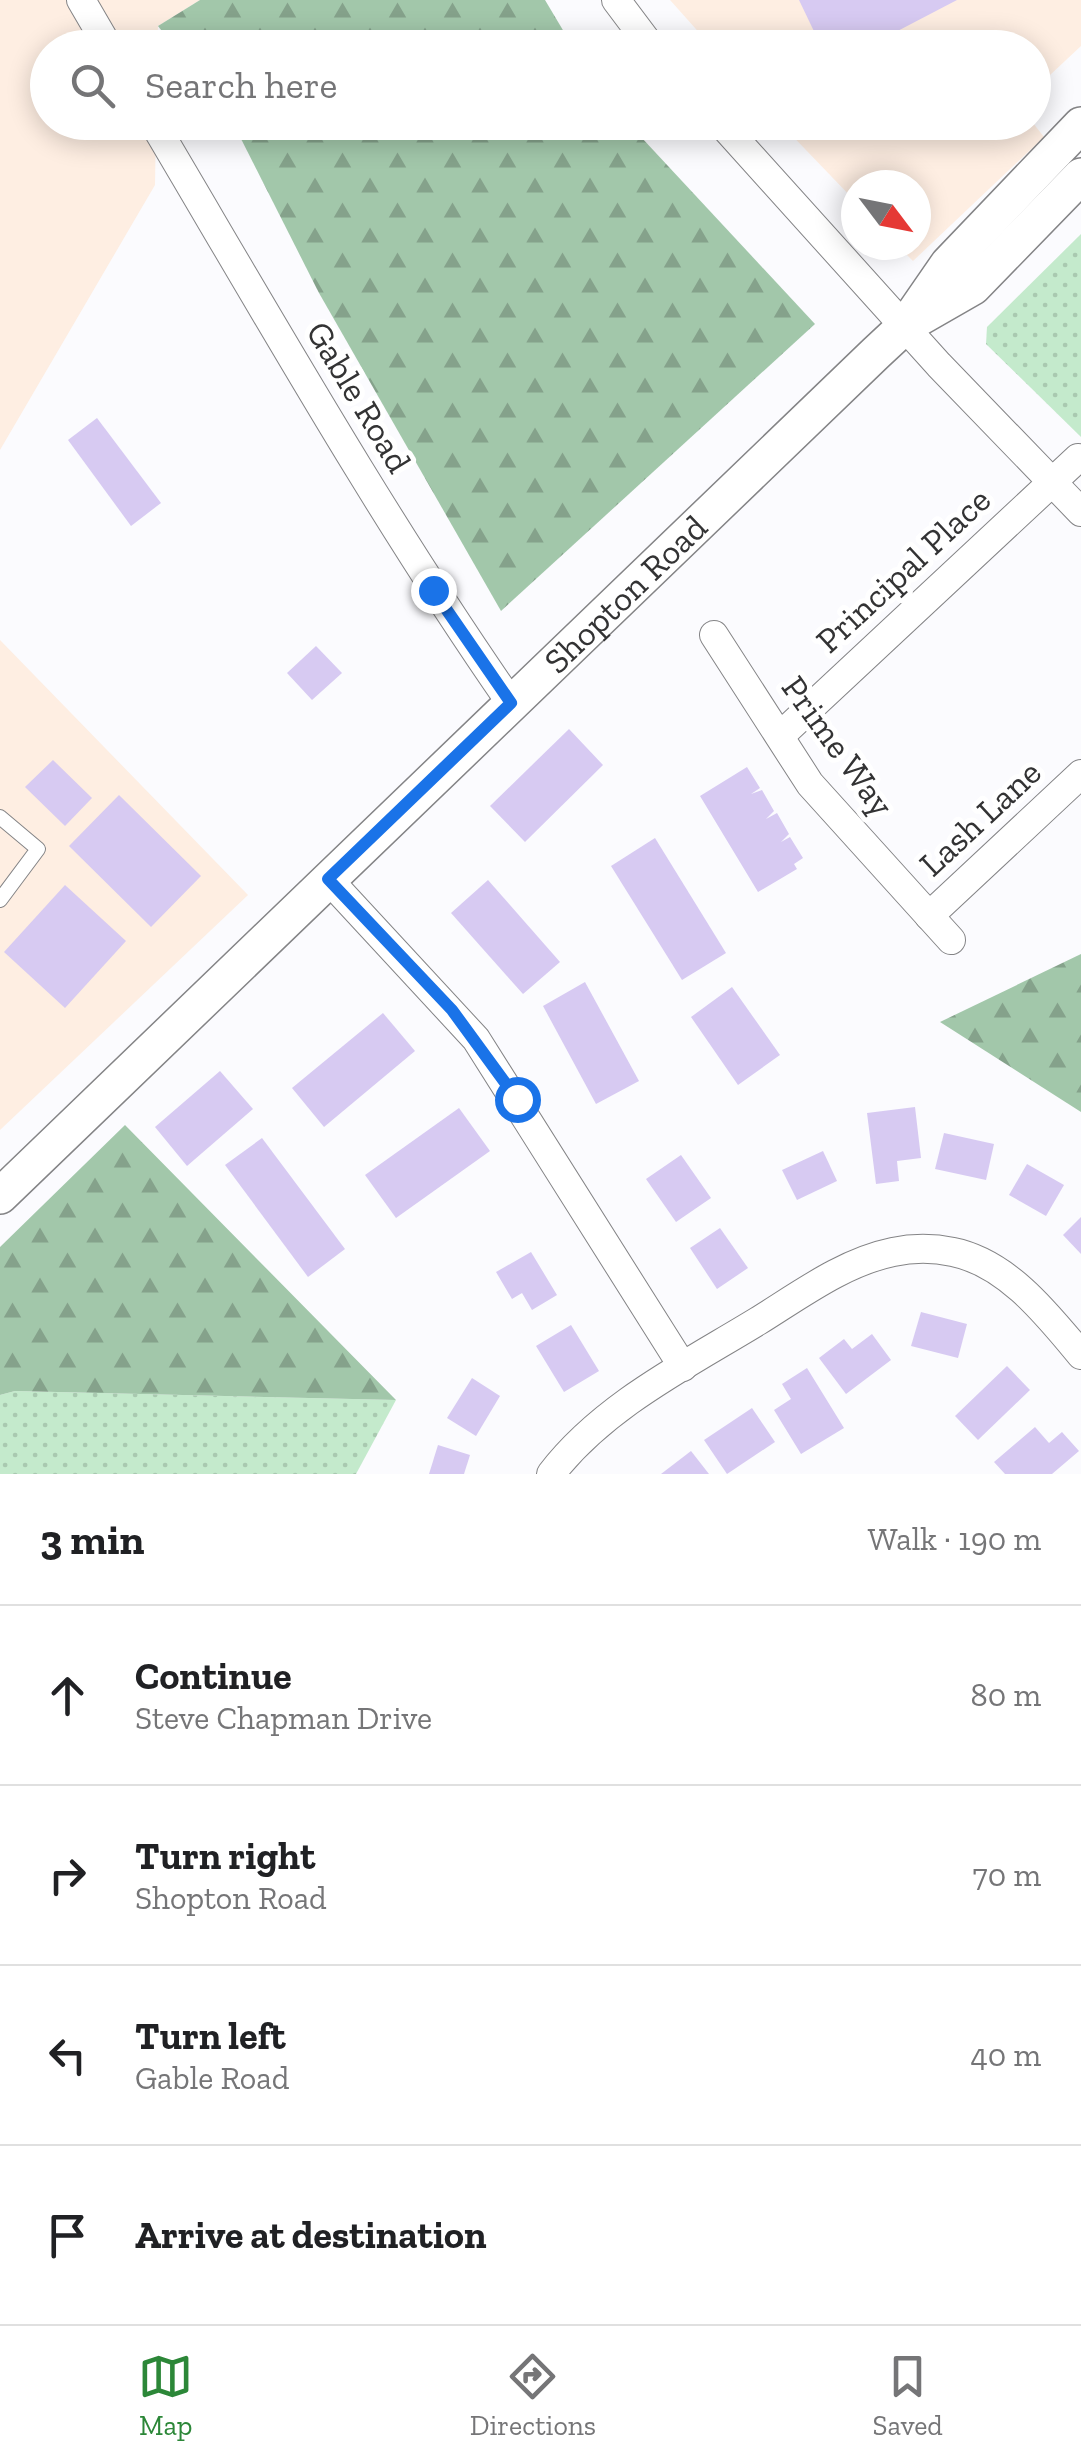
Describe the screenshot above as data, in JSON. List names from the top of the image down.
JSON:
{
  "streets": {
    "street": [
      "Gable Road",
      "Principal Place",
      "Shopton Road",
      "Prime Way",
      "Lash Lane"
    ]
  },
  "crossings": [
    ["Gable Road", "Shopton Road"],
    ["Principal Place", "Prime Way"],
    ["Prime Way", "Lash Lane"]
  ],
  "north": "bottom right",
  "page": {
    "search": "Search here",
    "heading": ["3 min", "Walk · 190 m"],
    "list": [
      ["Continue", "Steve Chapman Drive", "80 m"],
      ["Turn right", "Shopton Road", "70 m"],
      ["Turn left", "Gable Road", "40 m"],
      "Arrive at destination"
    ],
    "nav": ["Map", "Directions", "Saved"]
  }
}
